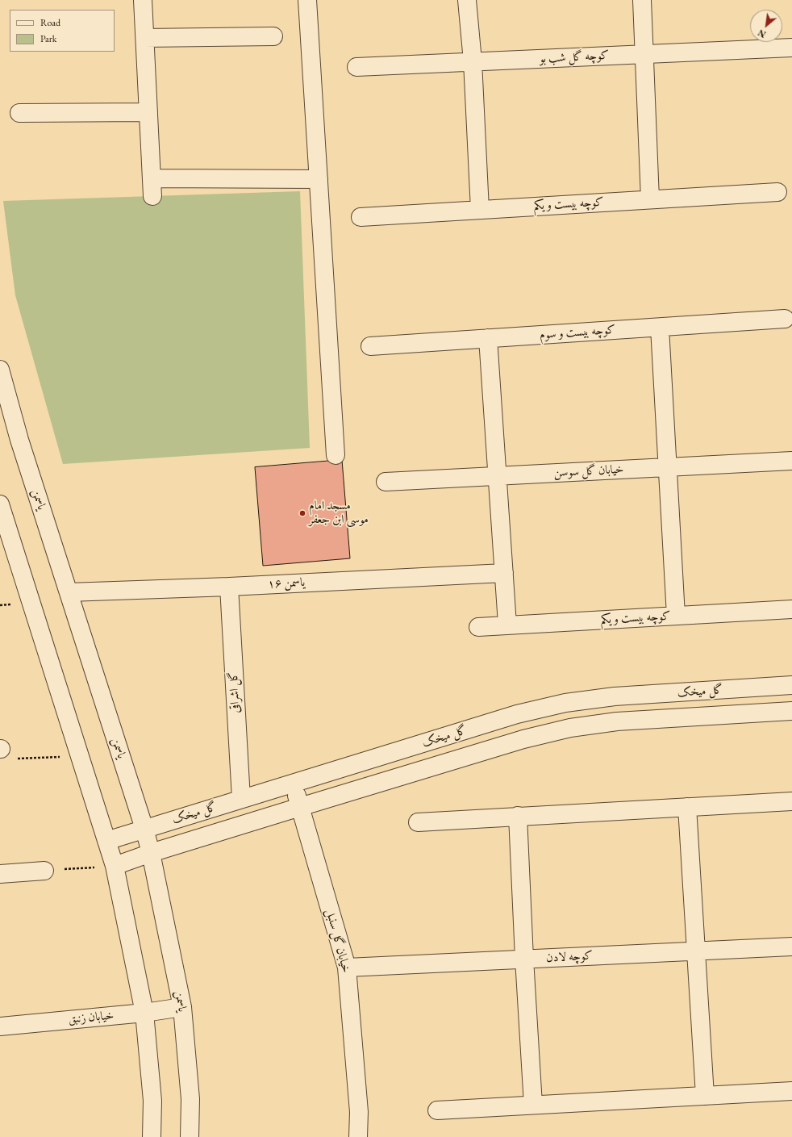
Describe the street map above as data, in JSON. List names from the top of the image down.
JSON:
{
  "streets": {
    "street": [
      "کوچه گل شب بو",
      "کوچه بیست و یکم",
      "کوچه بیست و سوم",
      "خیابان گل سوسن",
      "یاسمن",
      "یاسمن ۱۶",
      "گل میخک",
      "گل اشراقی",
      "خیابان گل سنبل",
      "کوچه لادن",
      "خیابان زنبق"
    ]
  },
  "crossings": [
    ["یاسمن", "یاسمن ۱۶"],
    ["یاسمن", "گل میخک"],
    ["یاسمن", "خیابان زنبق"],
    ["یاسمن ۱۶", "گل اشراقی"],
    ["گل میخک", "گل اشراقی"],
    ["گل میخک", "خیابان گل سنبل"],
    ["خیابان گل سنبل", "کوچه لادن"]
  ],
  "places": ["مسجد امام موسی ابن جعفر"],
  "legend": ["Road", "Park"],
  "north": "bottom left"
}
